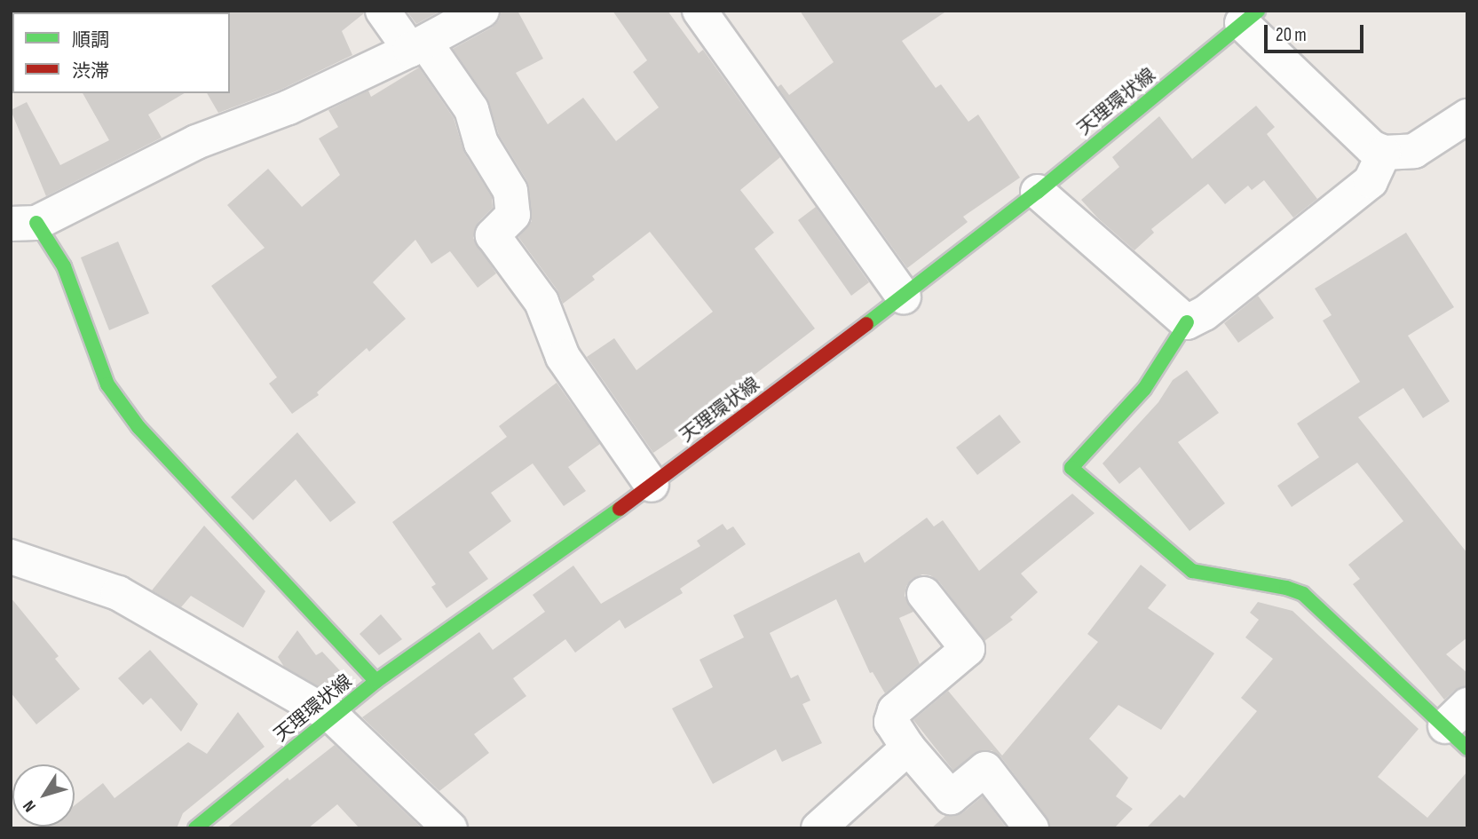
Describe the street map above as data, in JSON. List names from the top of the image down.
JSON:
{
  "streets": {
    "main road": ["天理環状線"]
  },
  "legend": ["順調", "渋滞"],
  "scale_bar": "20 m",
  "north": "bottom left"
}
